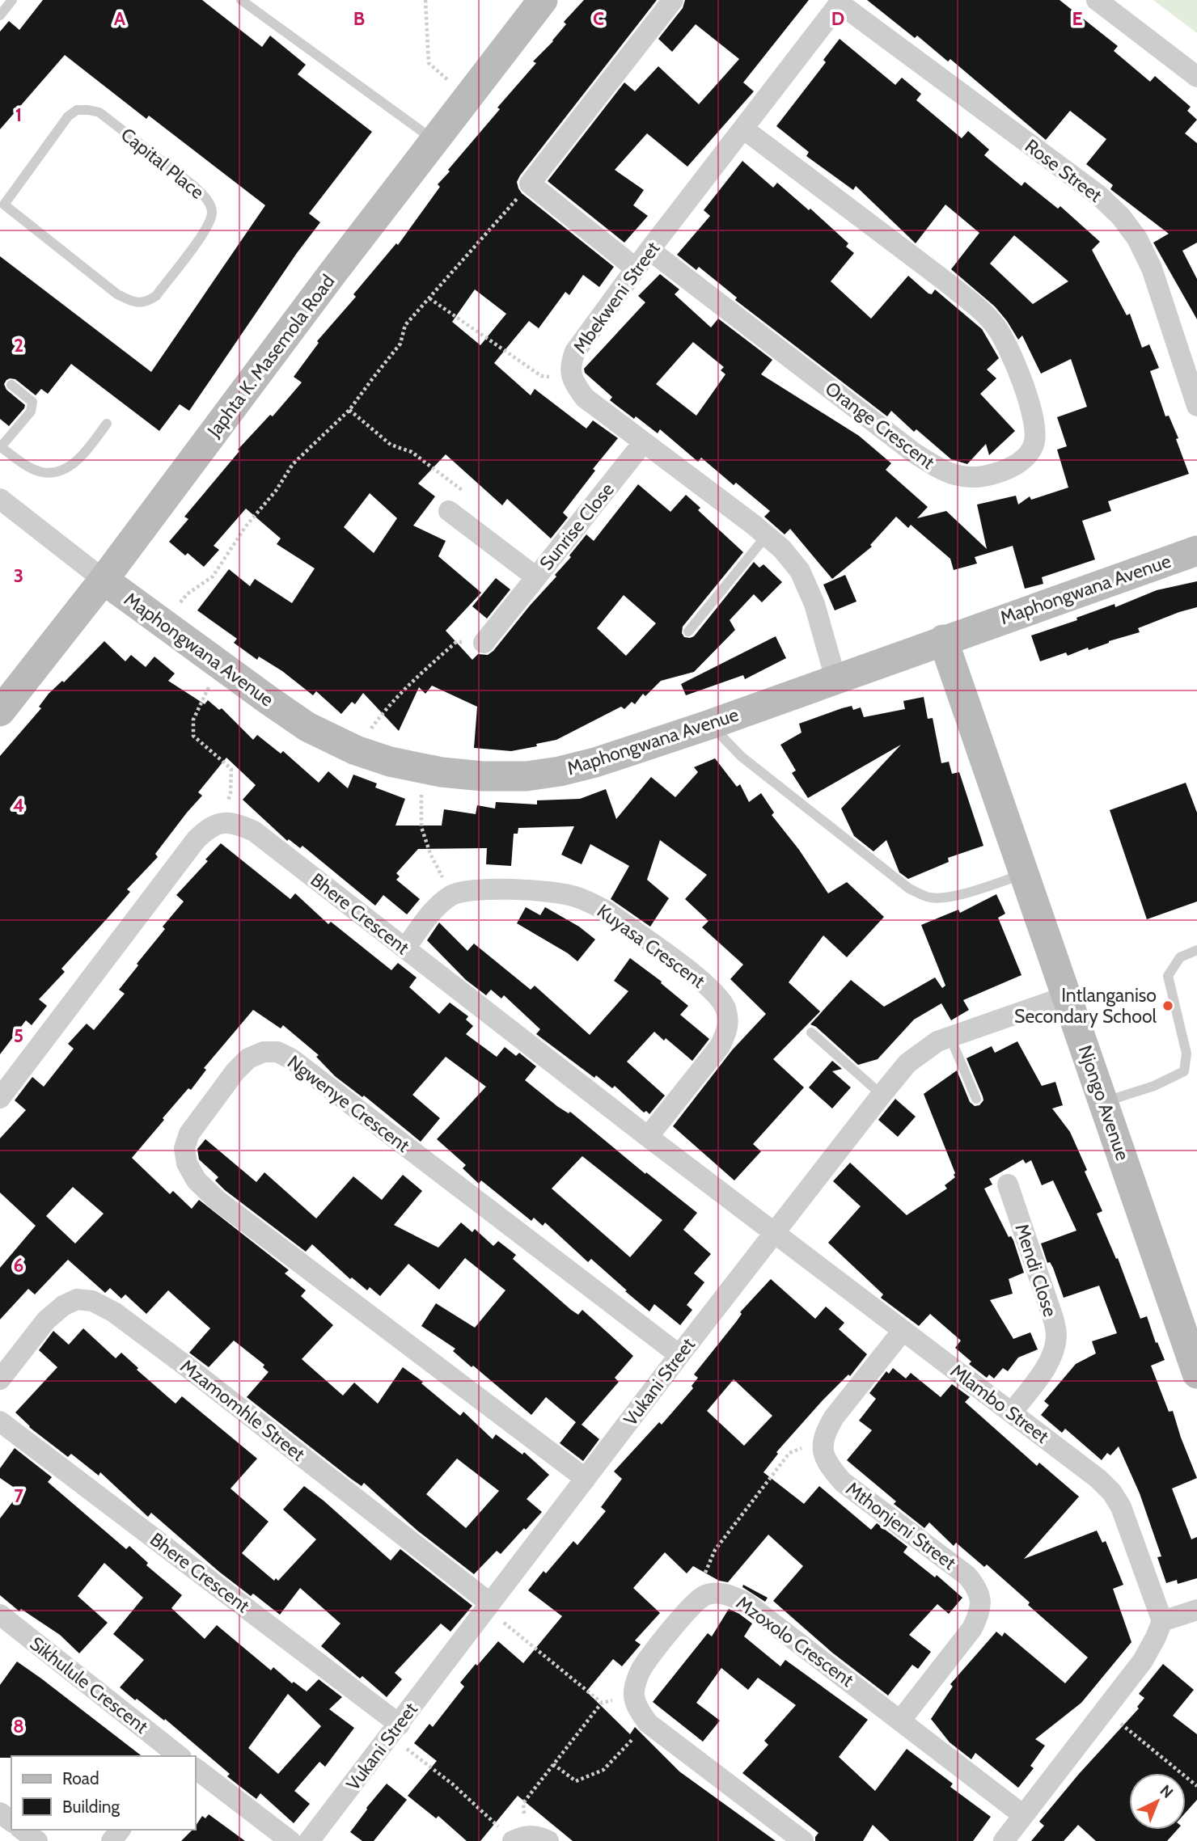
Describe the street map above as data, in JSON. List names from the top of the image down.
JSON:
{
  "streets": {
    "street": [
      "Rose Street",
      "Mbekweni Street",
      "Japhta K. Masemola Road",
      "Orange Crescent",
      "Sunrise Close",
      "Maphongwana Avenue",
      "Bhere Crescent",
      "Kuyasa Crescent",
      "Njongo Avenue",
      "Ngwenye Crescent",
      "Mendi Close",
      "Vukani Street",
      "Mlambo Street",
      "Mzamomhle Street",
      "Mthonjeni Street",
      "Mzoxolo Crescent",
      "Sikhulule Crescent"
    ],
    "lane": ["Capital Place"]
  },
  "crossings": [
    ["Rose Street", "Mbekweni Street"],
    ["Mbekweni Street", "Orange Crescent"],
    ["Mbekweni Street", "Sunrise Close"],
    ["Mbekweni Street", "Maphongwana Avenue"],
    ["Japhta K. Masemola Road", "Maphongwana Avenue"],
    ["Maphongwana Avenue", "Njongo Avenue"],
    ["Bhere Crescent", "Kuyasa Crescent"],
    ["Bhere Crescent", "Vukani Street"],
    ["Bhere Crescent", "Mlambo Street"],
    ["Njongo Avenue", "Vukani Street"],
    ["Ngwenye Crescent", "Vukani Street"],
    ["Mendi Close", "Mlambo Street"],
    ["Vukani Street", "Mlambo Street"],
    ["Vukani Street", "Mzamomhle Street"],
    ["Mlambo Street", "Mthonjeni Street"],
    ["Mthonjeni Street", "Mzoxolo Crescent"]
  ],
  "places": ["Intlanganiso Secondary School"],
  "legend": ["Road", "Building"],
  "north": "top right",
  "grid": {
    "columns": [
      "A",
      "B",
      "C",
      "D",
      "E"
    ],
    "rows": [
      "1",
      "2",
      "3",
      "4",
      "5",
      "6",
      "7",
      "8"
    ]
  }
}
